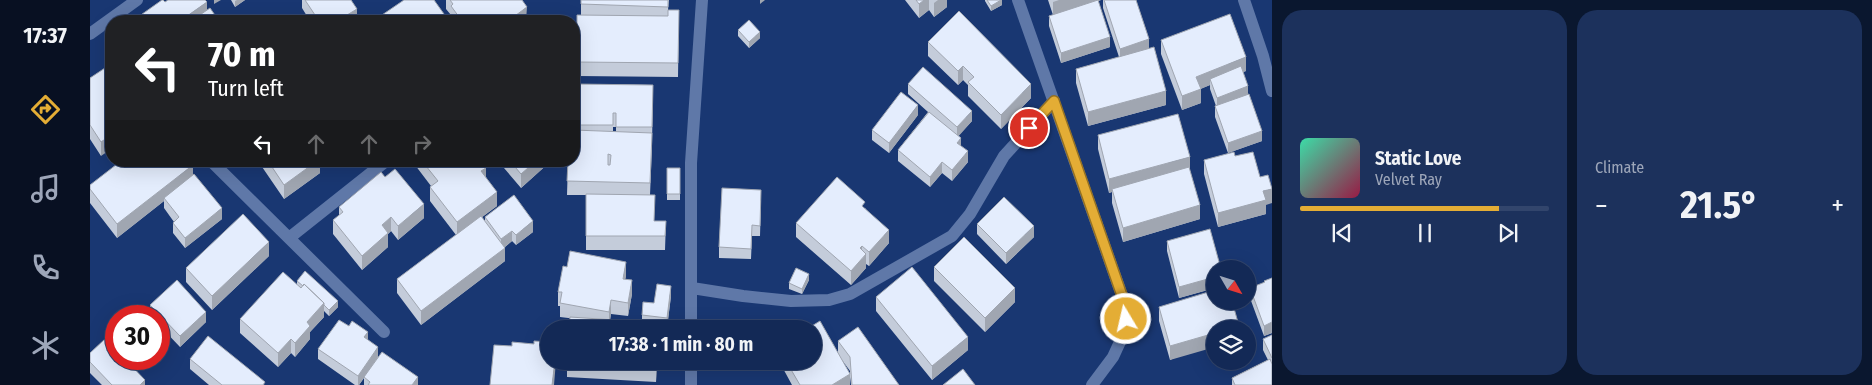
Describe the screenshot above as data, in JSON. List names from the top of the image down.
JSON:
{
  "north": "bottom right",
  "page": {
    "tabs": "17:37",
    "tile": "Climate",
    "turn": ["70 m", "Turn left"],
    "song": ["Static Love", "Velvet Ray"],
    "heat": ["−", "21.5°", "+"],
    "limit": "30",
    "trip": "17:38 · 1 min · 80 m"
  }
}
